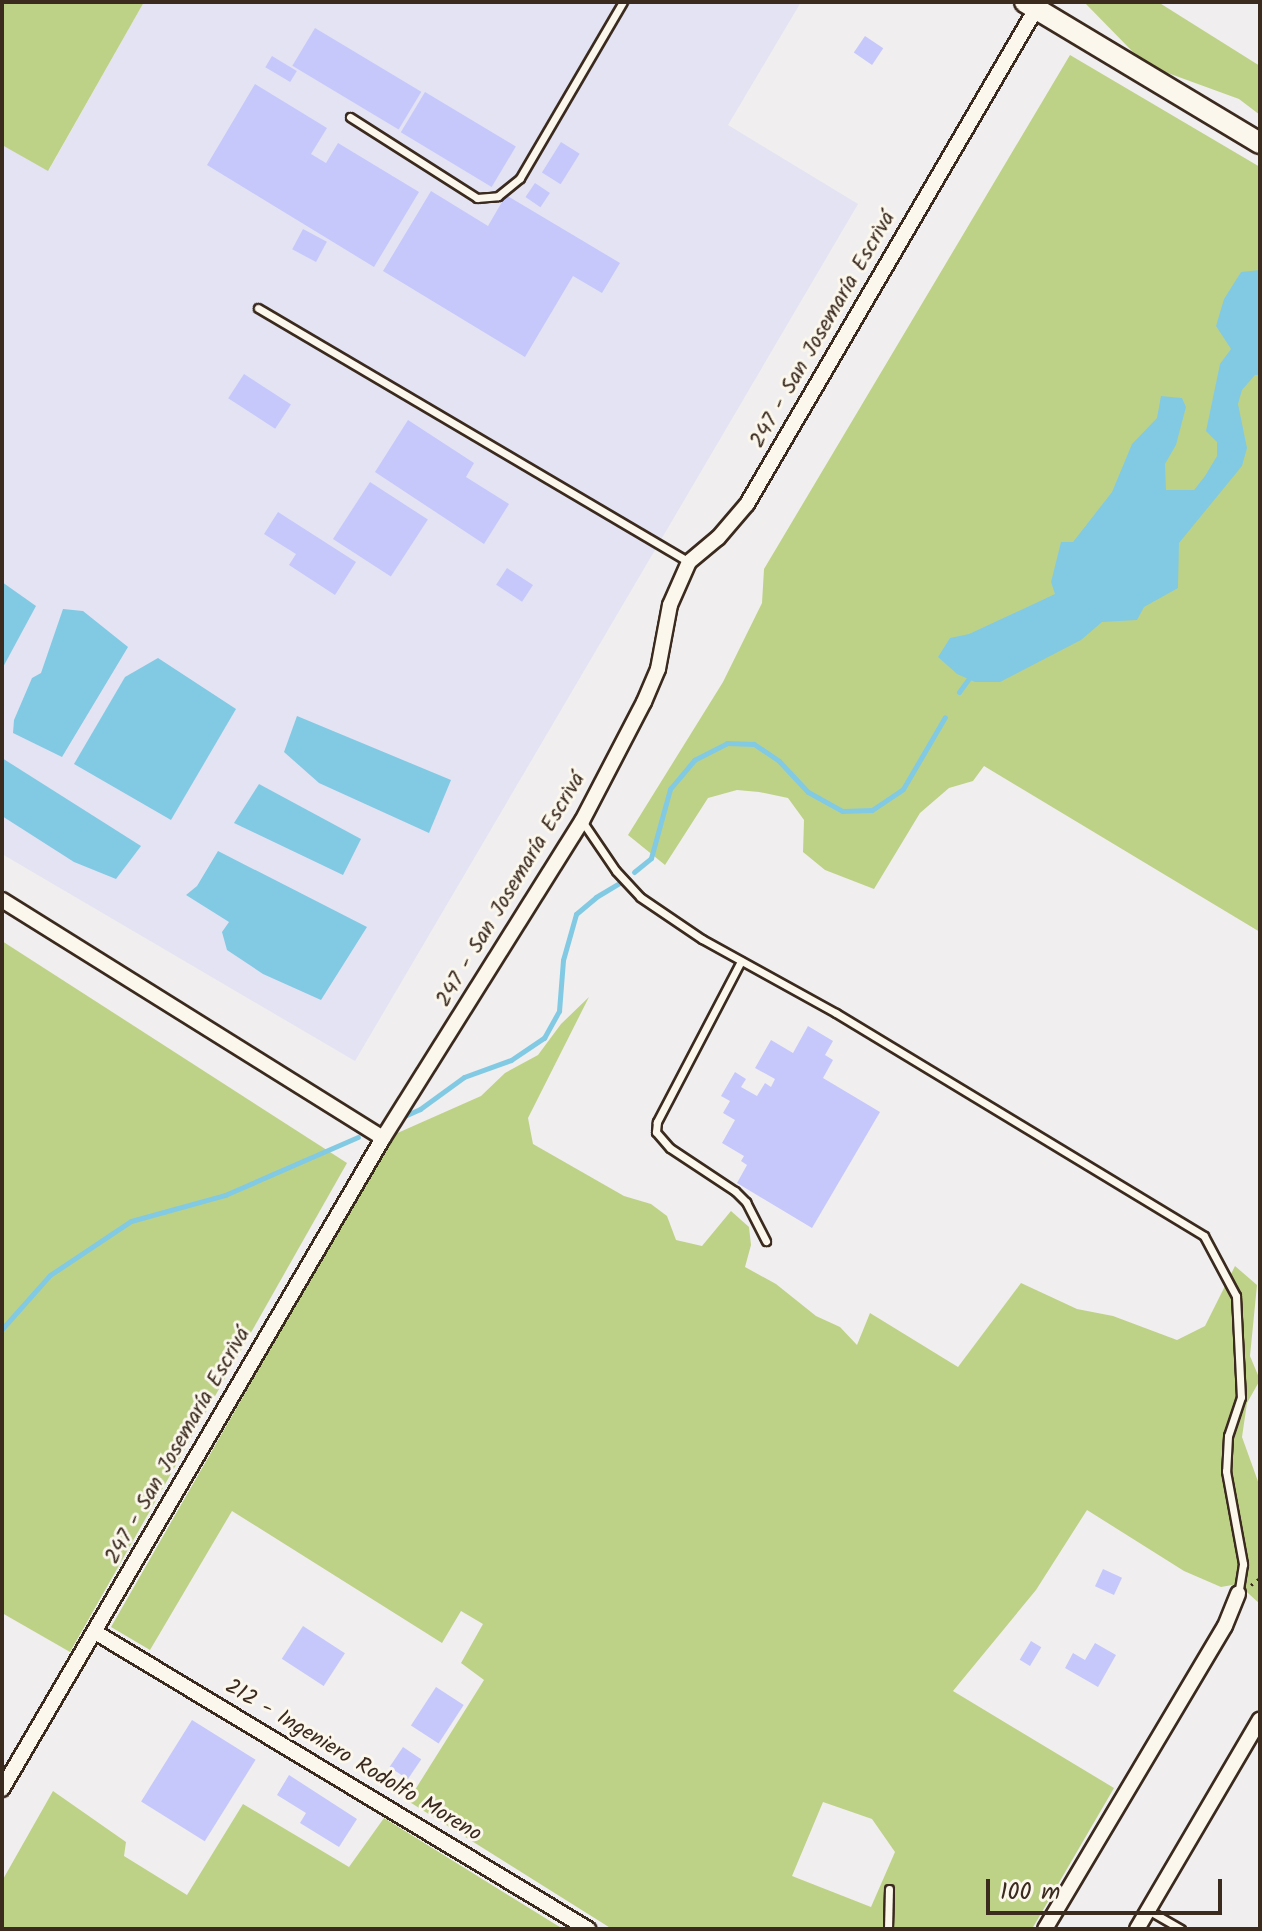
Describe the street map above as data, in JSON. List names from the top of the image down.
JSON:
{
  "streets": {
    "street": ["247 - San Josemaría Escrivá", "212 - Ingeniero Rodolfo Moreno"]
  },
  "crossings": [
    ["247 - San Josemaría Escrivá", "212 - Ingeniero Rodolfo Moreno"]
  ],
  "scale_bar": "100 m"
}
